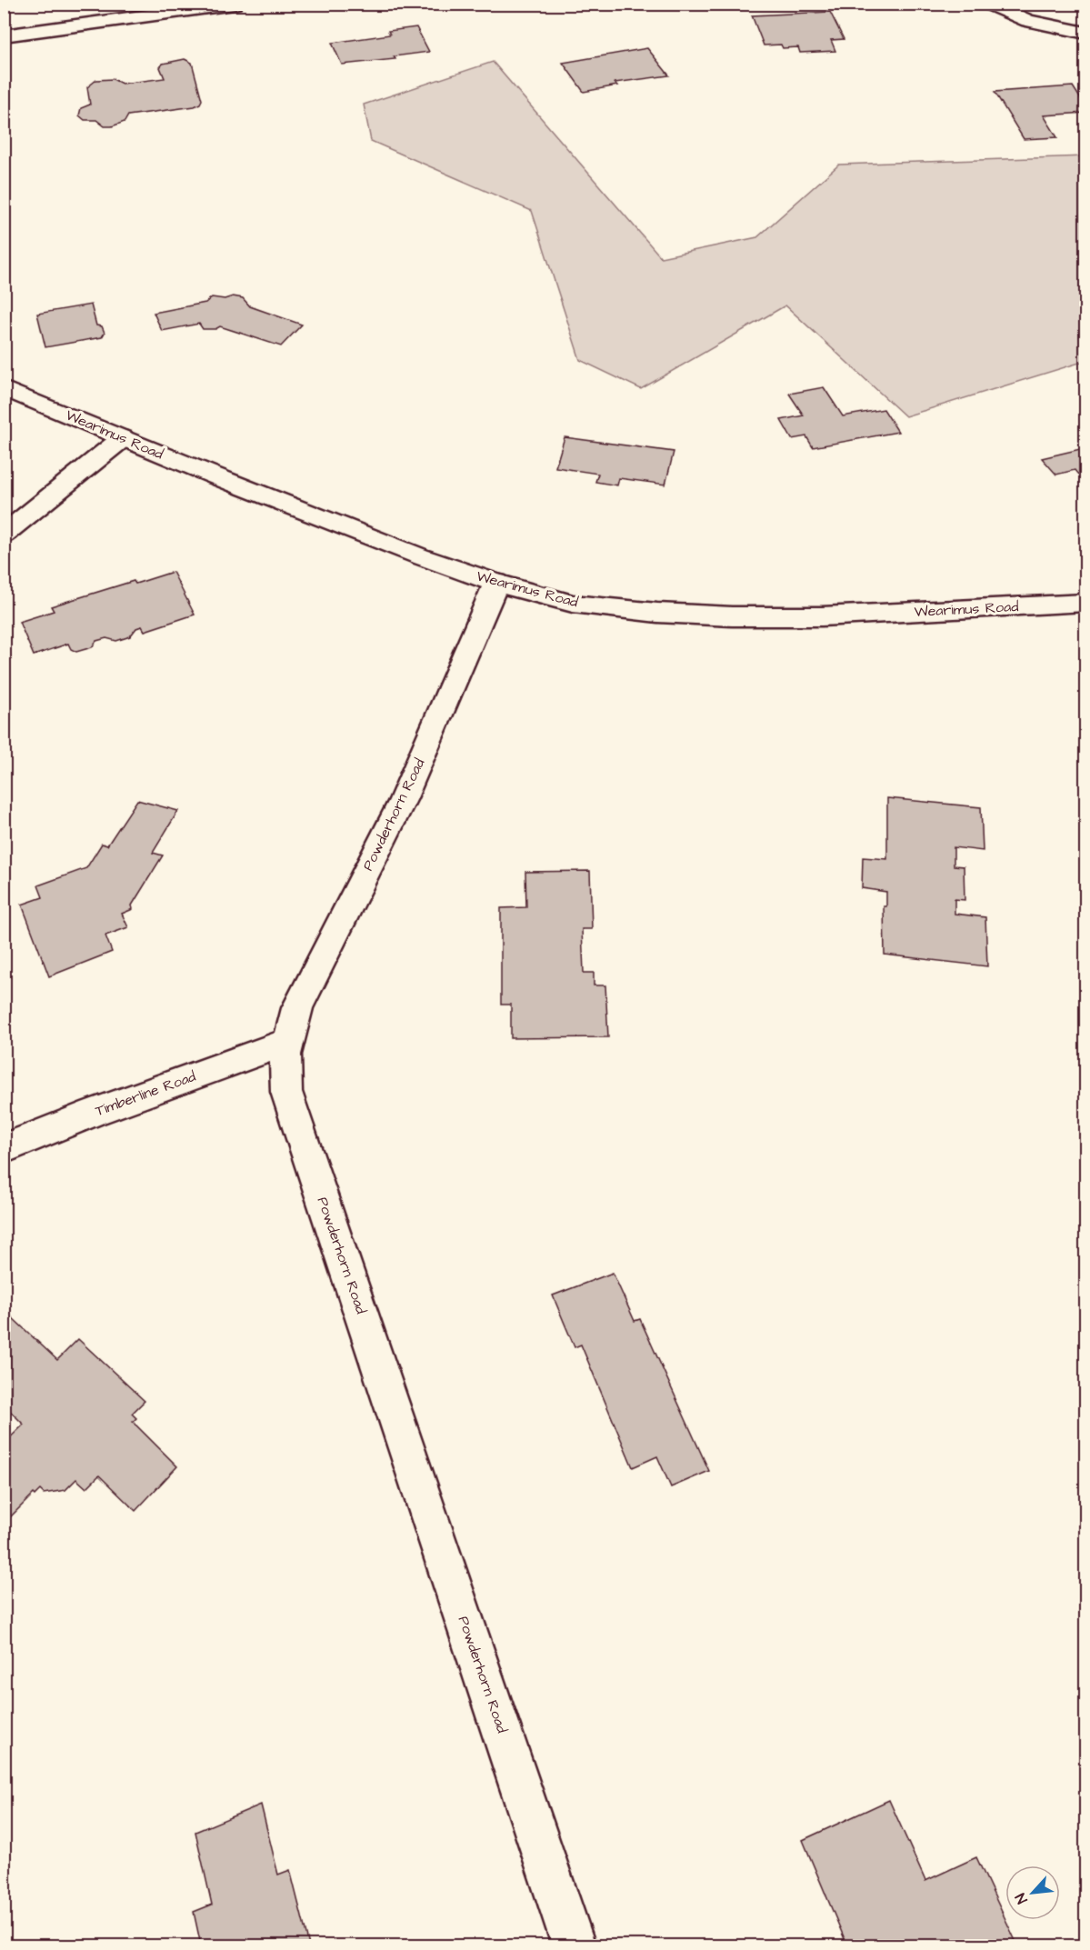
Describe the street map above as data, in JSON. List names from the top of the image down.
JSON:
{
  "streets": {
    "street": ["Wearimus Road", "Powderhorn Road", "Timberline Road"]
  },
  "crossings": [
    ["Wearimus Road", "Powderhorn Road"],
    ["Powderhorn Road", "Timberline Road"]
  ],
  "north": "bottom left"
}
